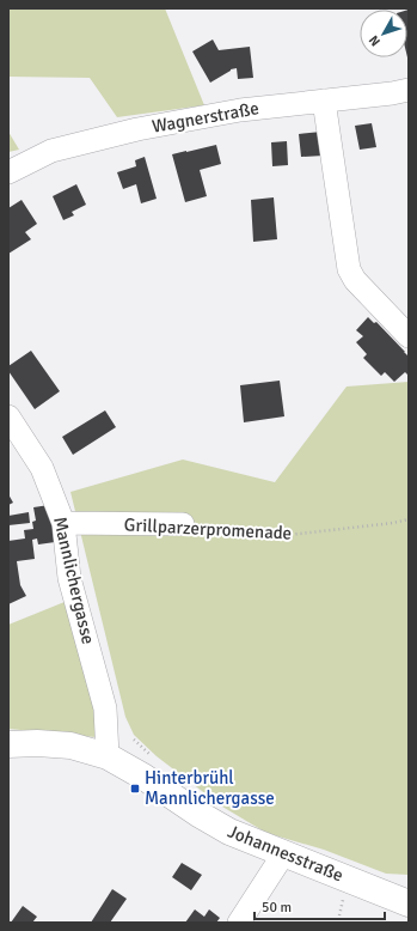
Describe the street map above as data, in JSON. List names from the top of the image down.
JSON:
{
  "streets": {
    "main road": ["Johannesstraße"],
    "street": ["Wagnerstraße", "Grillparzerpromenade", "Mannlichergasse"]
  },
  "crossings": [
    ["Grillparzerpromenade", "Mannlichergasse"],
    ["Mannlichergasse", "Johannesstraße"]
  ],
  "places": {
    "transit": ["Hinterbrühl Mannlichergasse"]
  },
  "scale_bar": "50 m",
  "north": "bottom left"
}
